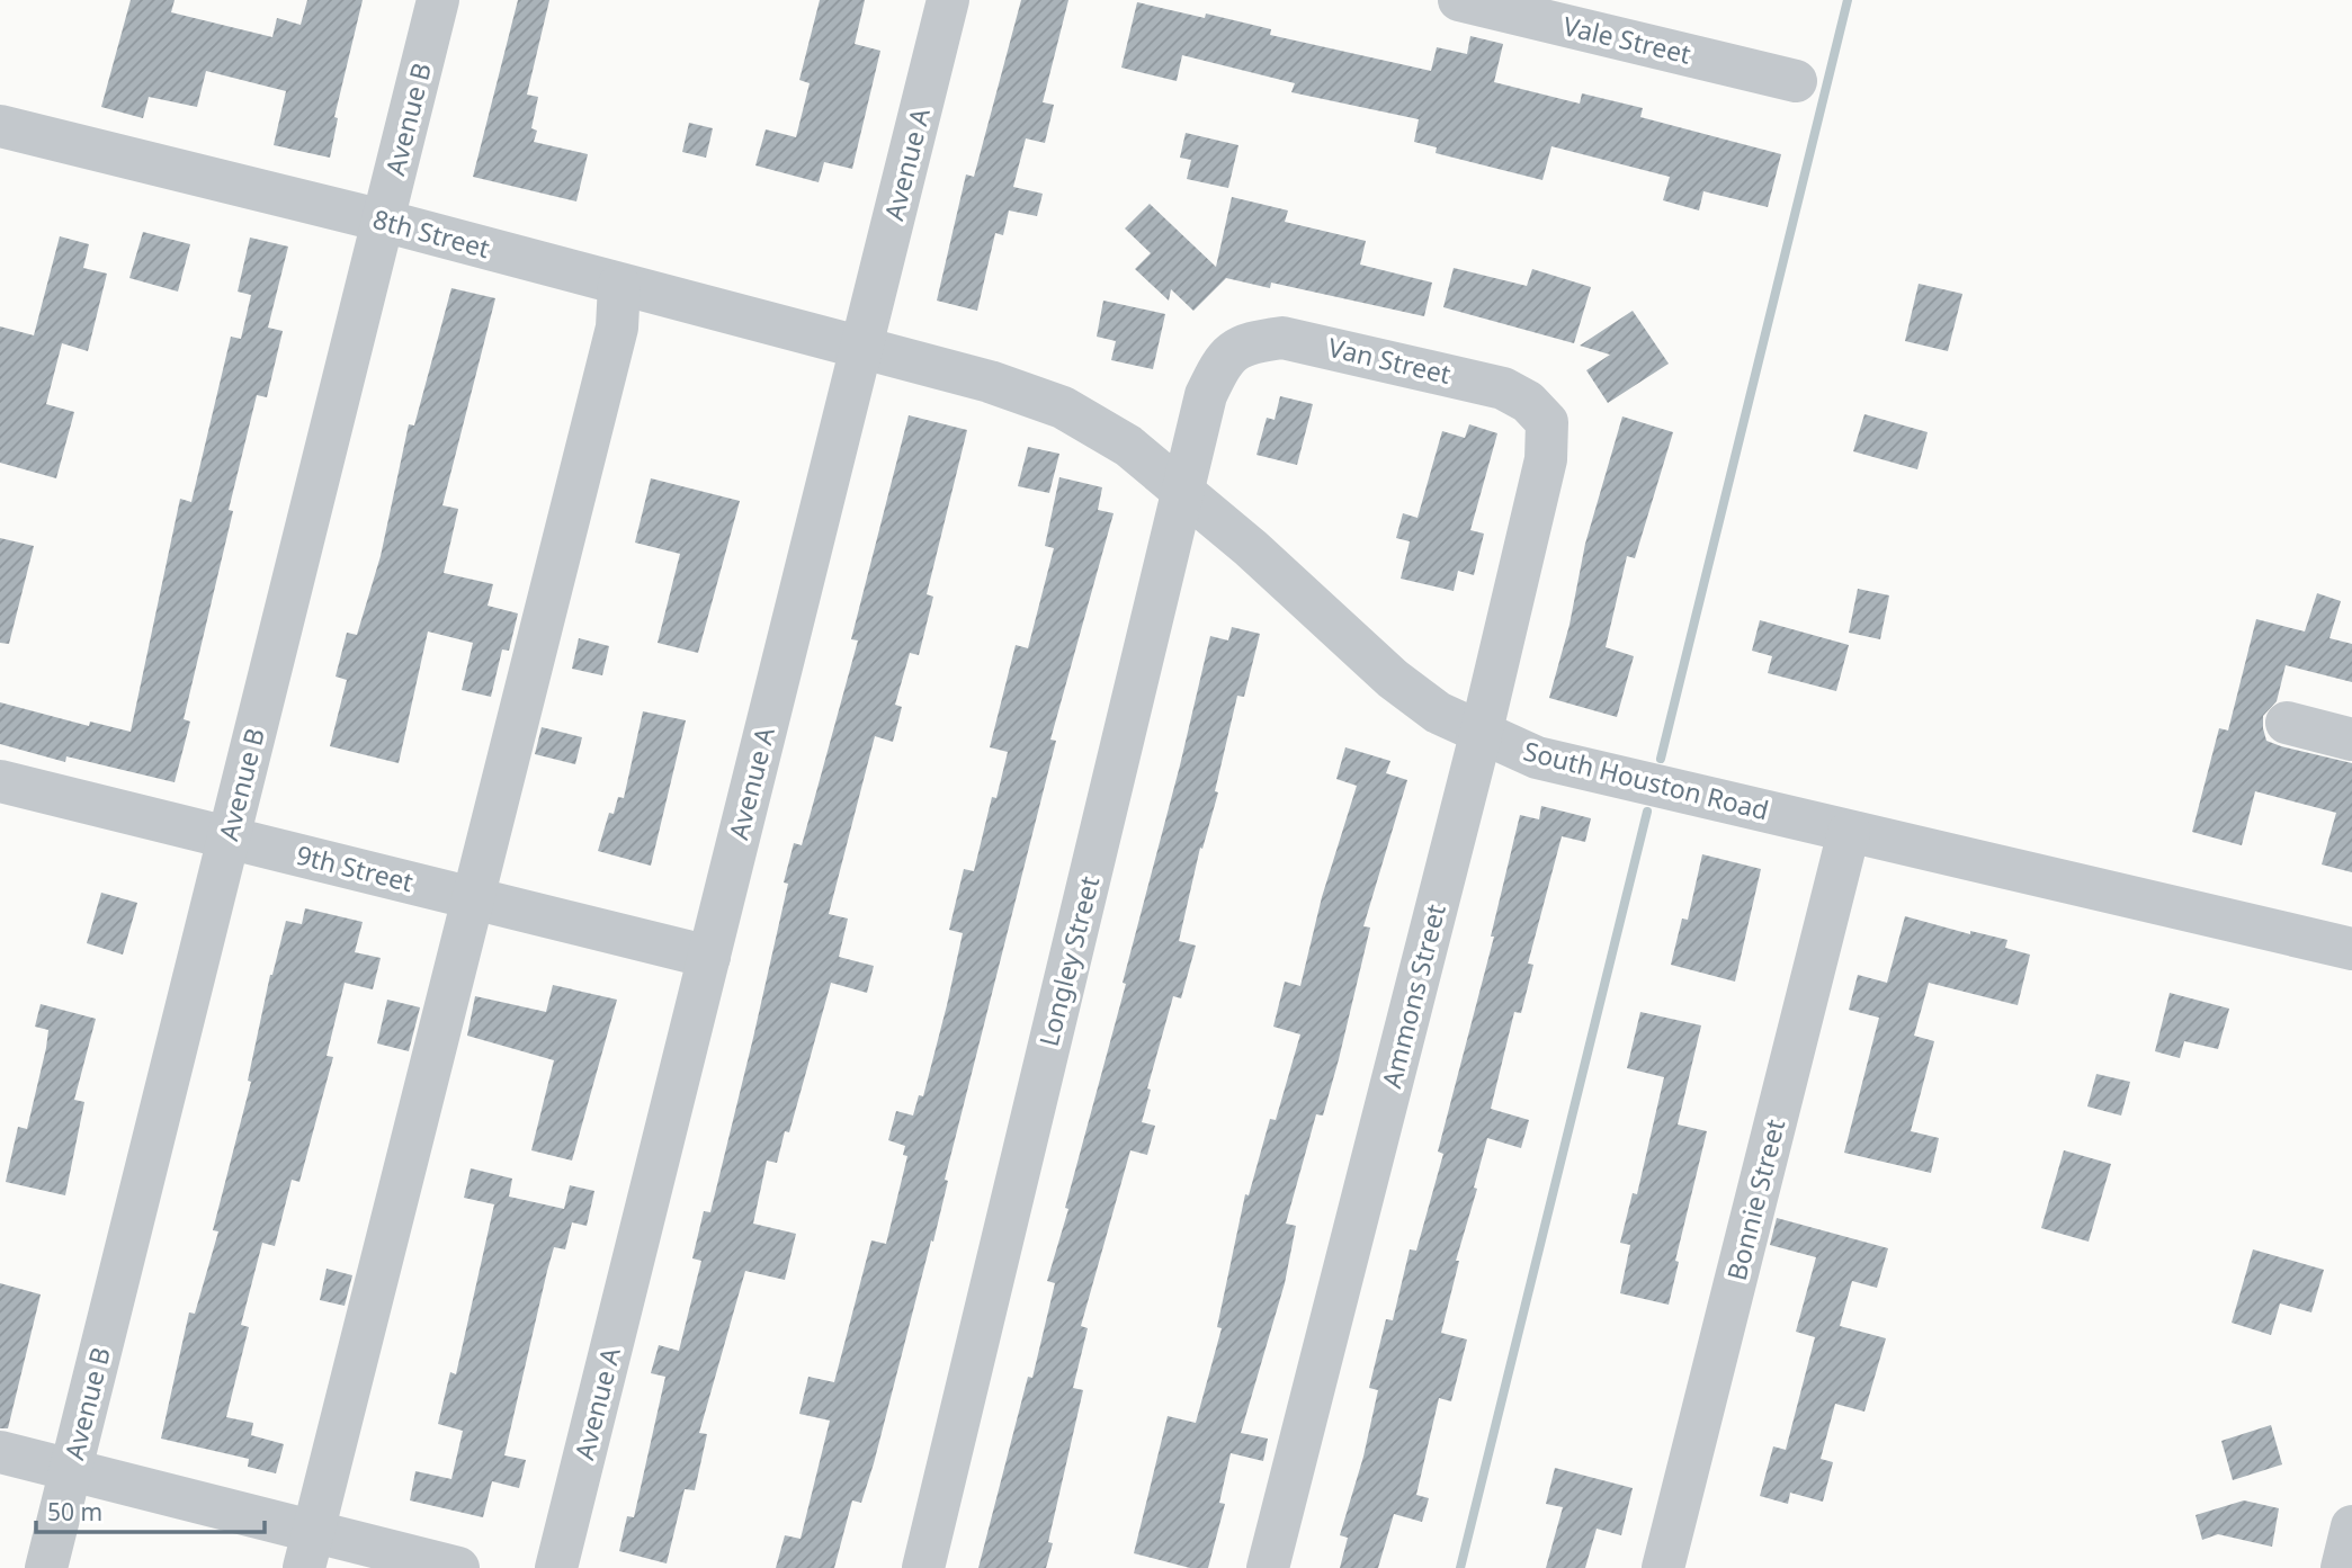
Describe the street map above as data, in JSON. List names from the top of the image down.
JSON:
{
  "streets": {
    "street": [
      "Vale Street",
      "Avenue B",
      "Avenue A",
      "8th Street",
      "Van Street",
      "South Houston Road",
      "9th Street",
      "Longley Street",
      "Ammons Street",
      "Bonnie Street"
    ]
  },
  "crossings": [
    ["Avenue B", "8th Street"],
    ["Avenue B", "9th Street"],
    ["Avenue A", "8th Street"],
    ["Avenue A", "South Houston Road"],
    ["Avenue A", "9th Street"],
    ["8th Street", "South Houston Road"],
    ["Van Street", "Longley Street"],
    ["Van Street", "Ammons Street"],
    ["South Houston Road", "Longley Street"],
    ["South Houston Road", "Ammons Street"],
    ["South Houston Road", "Bonnie Street"]
  ],
  "scale_bar": "50 m"
}
